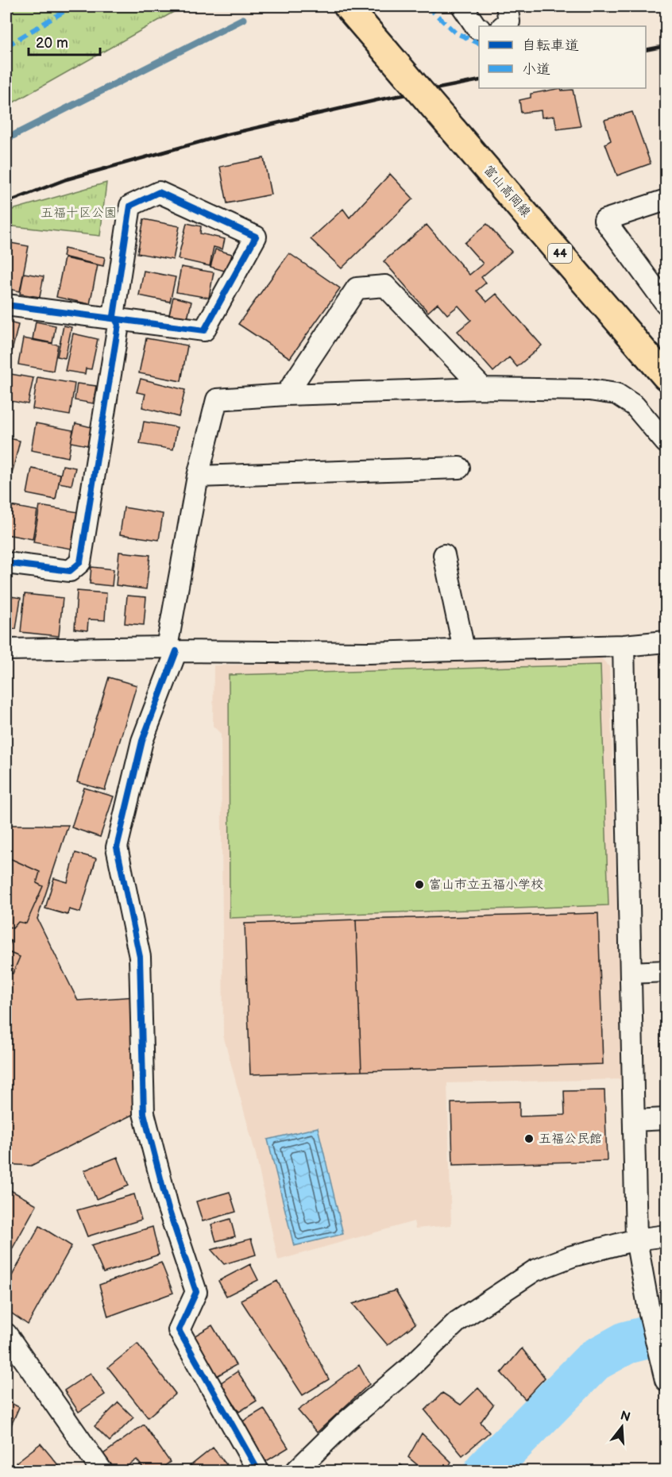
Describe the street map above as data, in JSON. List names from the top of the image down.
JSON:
{
  "streets": {
    "main road": ["富山高岡線", "44"]
  },
  "parks": ["五福十区公園"],
  "places": ["富山市立五福小学校", "五福公民館"],
  "legend": ["自転車道", "小道"],
  "scale_bar": "20 m",
  "north": "top"
}
